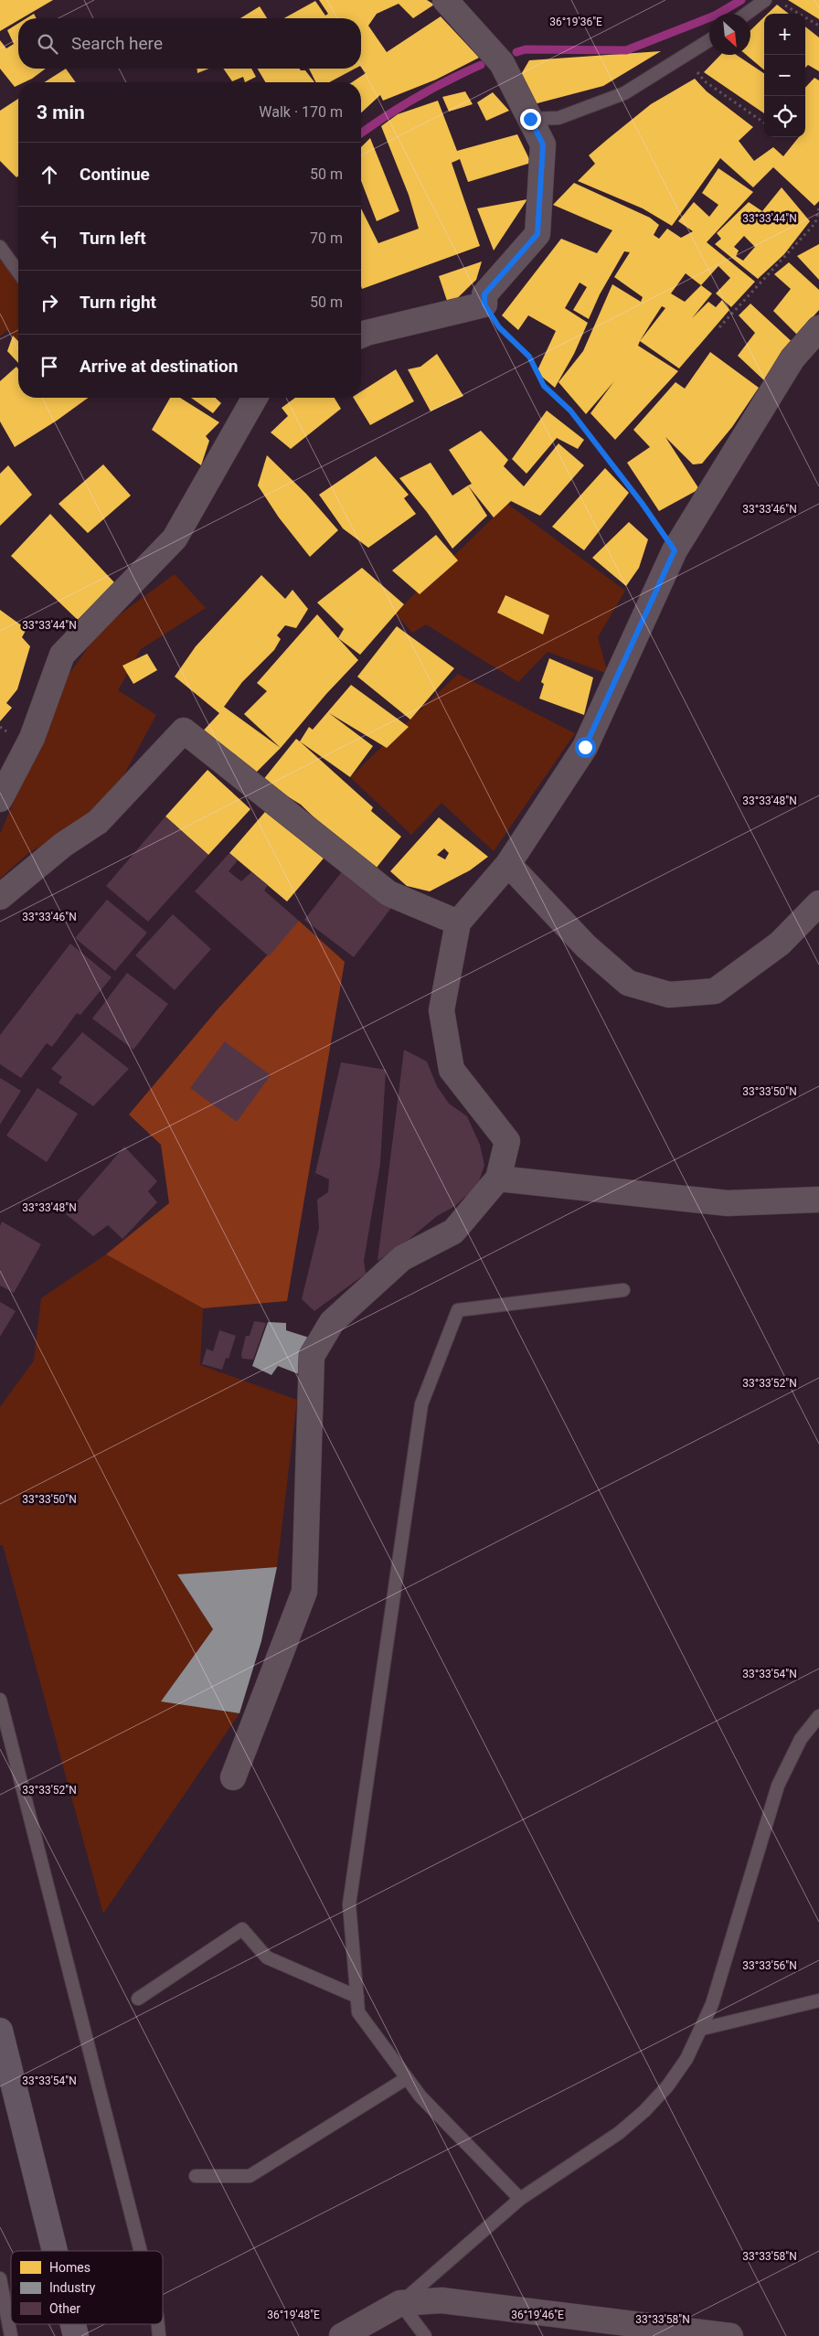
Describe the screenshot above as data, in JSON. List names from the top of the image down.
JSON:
{
  "legend": ["Homes", "Industry", "Other"],
  "north": "bottom right",
  "page": {
    "map_buttons": ["+", "−"],
    "search": "Search here",
    "heading": ["3 min", "Walk · 170 m"],
    "list": [
      ["Continue", "50 m"],
      ["Turn left", "70 m"],
      ["Turn right", "50 m"],
      "Arrive at destination"
    ]
  },
  "coordinates": [
    "36°19'36\"E",
    "33°33'44\"N",
    "33°33'46\"N",
    "33°33'48\"N",
    "33°33'50\"N",
    "33°33'52\"N",
    "33°33'54\"N",
    "33°33'56\"N",
    "33°33'58\"N",
    "36°19'48\"E",
    "36°19'46\"E"
  ]
}
